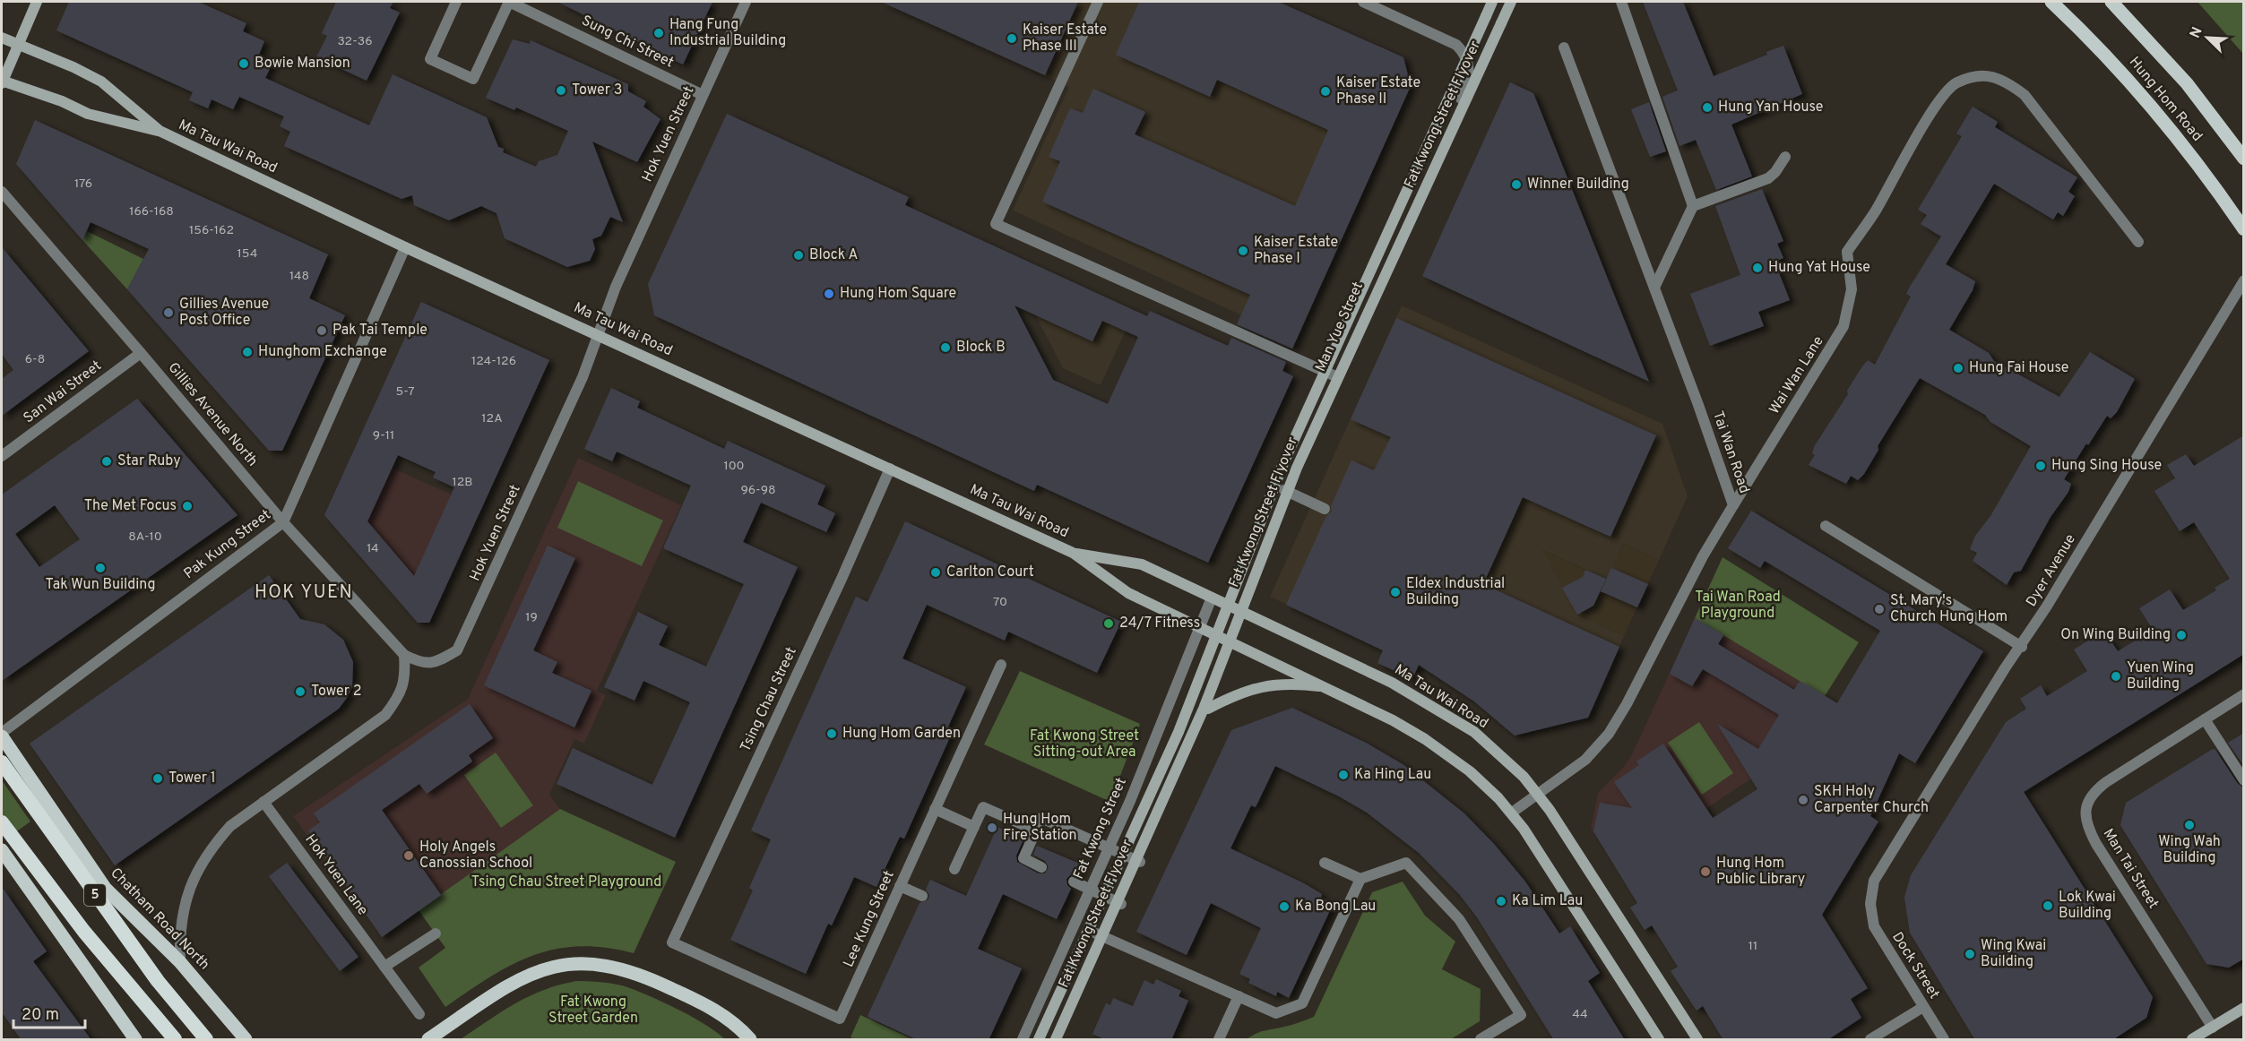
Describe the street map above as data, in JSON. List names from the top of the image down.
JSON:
{
  "streets": {
    "highway": ["5"],
    "main road": [
      "Hung Hom Road",
      "Fat Kwong Street Flyover",
      "Ma Tau Wai Road",
      "Chatham Road North"
    ],
    "street": [
      "Sung Chi Street",
      "Hok Yuen Street",
      "Man Yue Street",
      "Wai Wan Lane",
      "San Wai Street",
      "Gillies Avenue North",
      "Tai Wan Road",
      "Pak Kung Street",
      "Dyer Avenue",
      "Tsing Chau Street",
      "Fat Kwong Street",
      "Man Tai Street",
      "Hok Yuen Lane",
      "Lee Kung Street",
      "Dock Street"
    ]
  },
  "crossings": [
    ["Sung Chi Street", "Hok Yuen Street"],
    ["Hok Yuen Street", "Ma Tau Wai Road"],
    ["Hok Yuen Street", "Gillies Avenue North"],
    ["Ma Tau Wai Road", "Man Yue Street"],
    ["Ma Tau Wai Road", "Tai Wan Road"],
    ["Ma Tau Wai Road", "Pak Kung Street"],
    ["Ma Tau Wai Road", "Tsing Chau Street"],
    ["Ma Tau Wai Road", "Fat Kwong Street"],
    ["Wai Wan Lane", "Tai Wan Road"],
    ["San Wai Street", "Gillies Avenue North"],
    ["Gillies Avenue North", "Pak Kung Street"],
    ["Dyer Avenue", "Dock Street"],
    ["Tsing Chau Street", "Lee Kung Street"]
  ],
  "districts": ["HOK YUEN"],
  "parks": [
    "Tai Wan Road Playground",
    "Fat Kwong Street Sitting-out Area",
    "Tsing Chau Street Playground",
    "Fat Kwong Street Garden"
  ],
  "places": [
    "Hang Fung Industrial Building",
    "Kaiser Estate Phase III",
    "Bowie Mansion",
    "Tower 3",
    "Kaiser Estate Phase II",
    "Hung Yan House",
    "Winner Building",
    "Kaiser Estate Phase I",
    "Block A",
    "Hung Yat House",
    "Hung Hom Square",
    "Gillies Avenue Post Office",
    "Pak Tai Temple",
    "Block B",
    "Hunghom Exchange",
    "Hung Fai House",
    "Star Ruby",
    "Hung Sing House",
    "The Met Focus",
    "Tak Wun Building",
    "Carlton Court",
    "Eldex Industrial Building",
    "St. Mary's Church Hung Hom",
    "24/7 Fitness",
    "On Wing Building",
    "Yuen Wing Building",
    "Tower 2",
    "Hung Hom Garden",
    "Ka Hing Lau",
    "Tower 1",
    "SKH Holy Carpenter Church",
    "Wing Wah Building",
    "Hung Hom Fire Station",
    "Holy Angels Canossian School",
    "Hung Hom Public Library",
    "Ka Lim Lau",
    "Lok Kwai Building",
    "Ka Bong Lau",
    "Wing Kwai Building"
  ],
  "house_numbers": [
    "32-36",
    "176",
    "166-168",
    "156-162",
    "154",
    "148",
    "6-8",
    "124-126",
    "5-7",
    "12A",
    "9-11",
    "100",
    "12B",
    "96-98",
    "8A-10",
    "14",
    "70",
    "19",
    "11",
    "44"
  ],
  "scale_bar": "20 m",
  "north": "top left"
}
